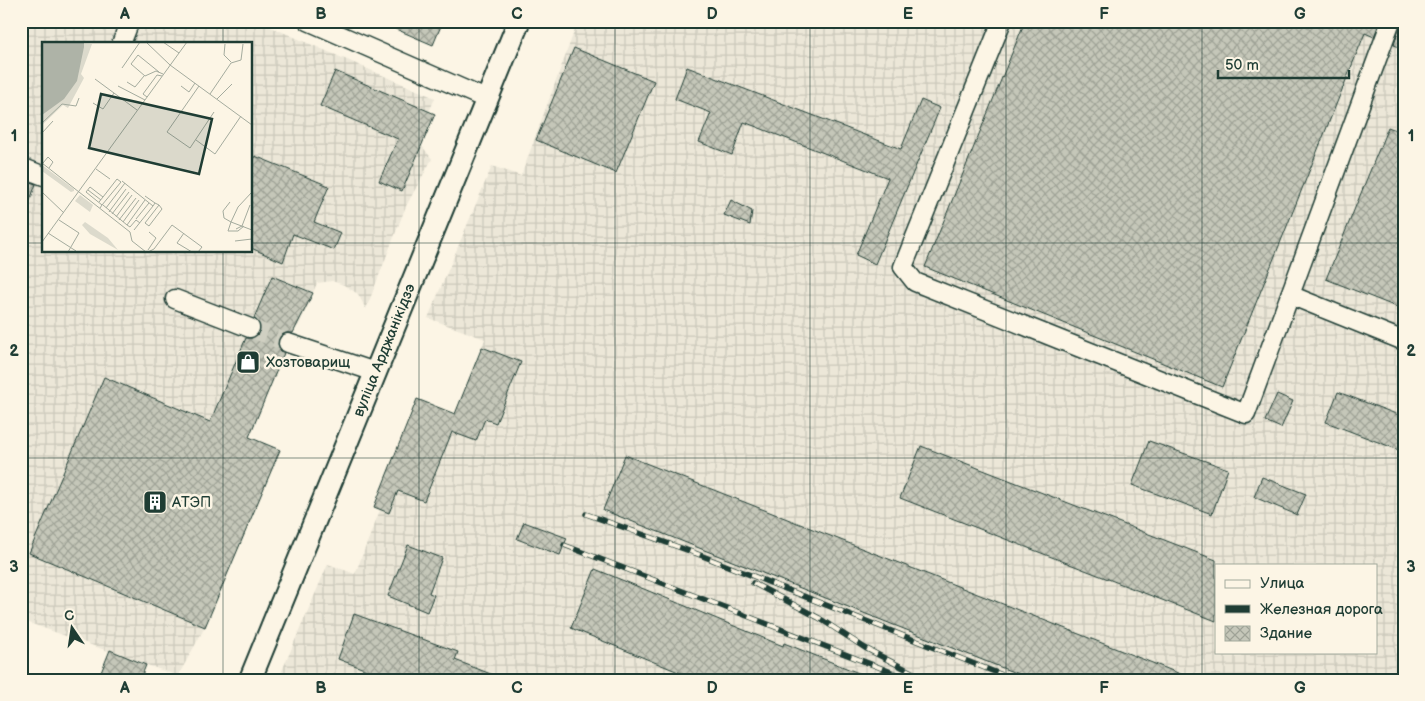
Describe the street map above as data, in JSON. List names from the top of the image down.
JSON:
{
  "streets": {
    "main road": ["вуліца Арджанікідзэ"]
  },
  "places": {
    "shop": ["Хозтоварищ"],
    "building": ["АТЭП"]
  },
  "legend": ["Улица", "Железная дорога", "Здание"],
  "scale_bar": "50 m",
  "north": "top",
  "grid": {
    "columns": [
      "A",
      "B",
      "C",
      "D",
      "E",
      "F",
      "G"
    ],
    "rows": ["1", "2", "3"]
  }
}
